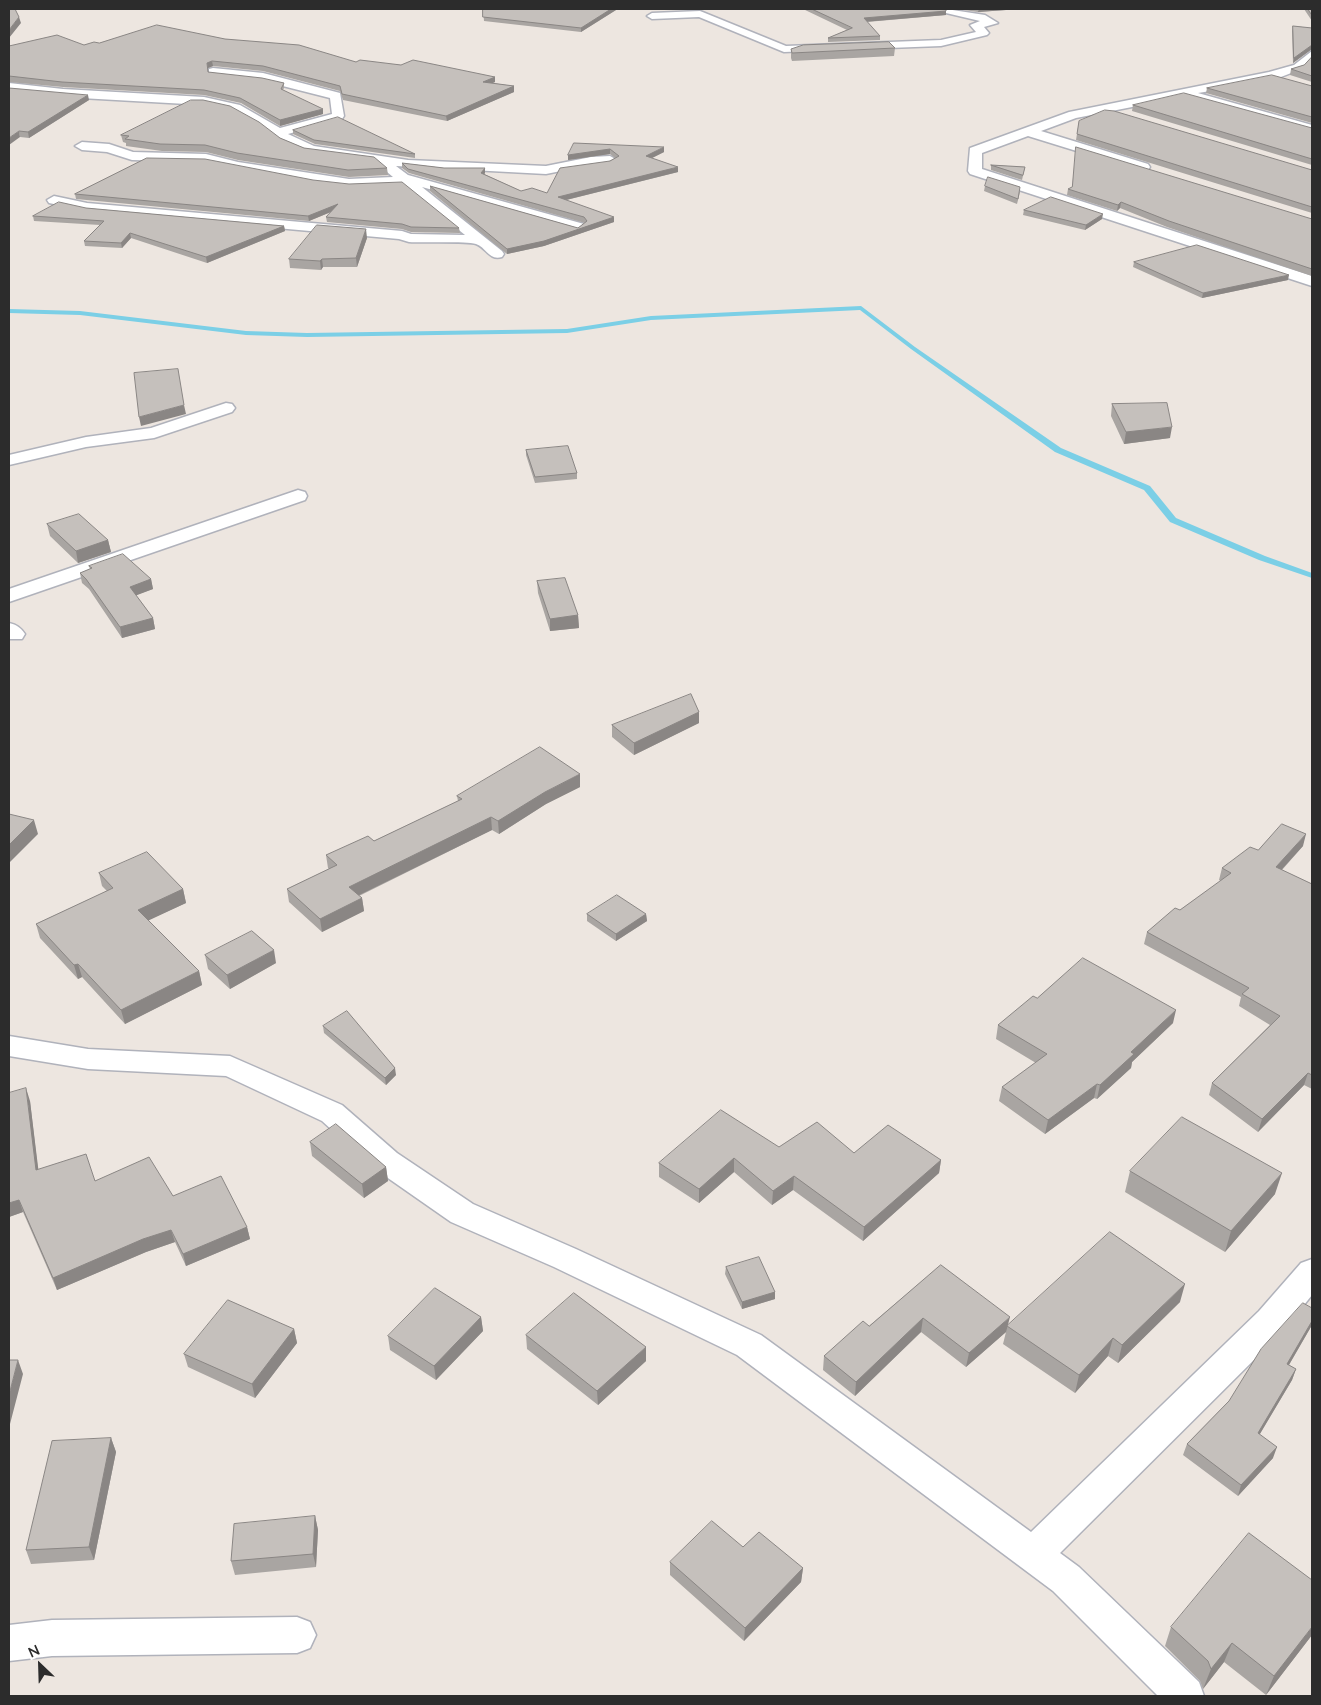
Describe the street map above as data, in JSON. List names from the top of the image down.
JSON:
{
  "north": "top left"
}
